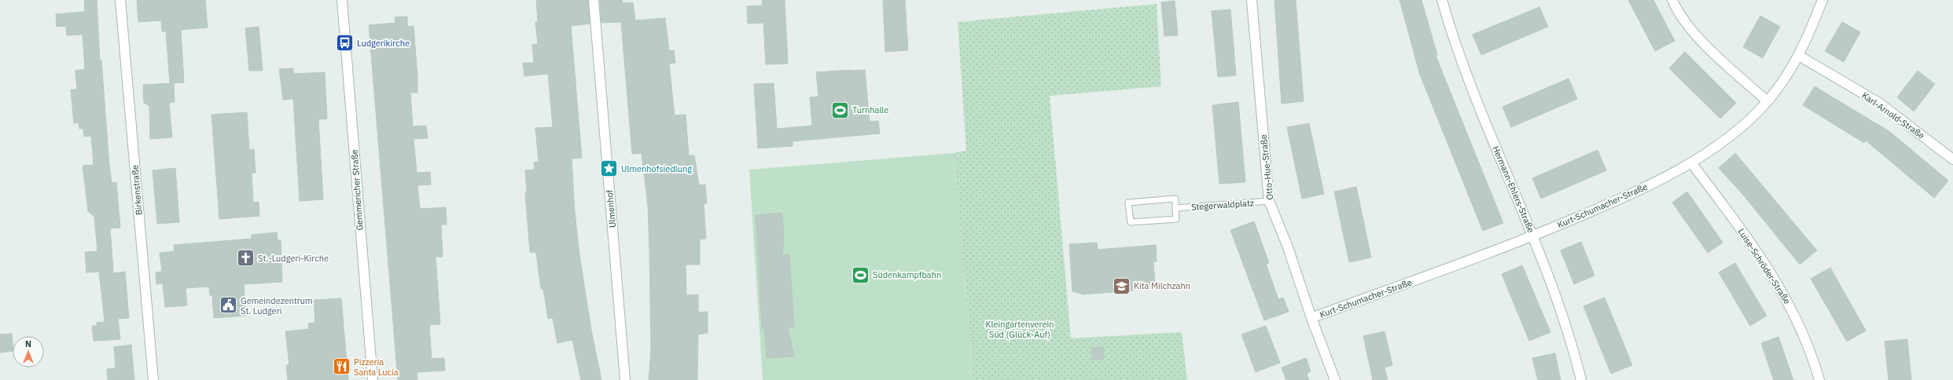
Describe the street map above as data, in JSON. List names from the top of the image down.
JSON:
{
  "streets": {
    "street": [
      "Karl-Arnold-Straße",
      "Otto-Hue-Straße",
      "Hermann-Ehlers-Straße",
      "Birkenstraße",
      "Gemmericher Straße",
      "Kurt-Schumacher-Straße",
      "Ulmenhof",
      "Luise-Schröder-Straße"
    ],
    "lane": ["Stegerwaldplatz"]
  },
  "crossings": [
    ["Karl-Arnold-Straße", "Kurt-Schumacher-Straße"],
    ["Otto-Hue-Straße", "Stegerwaldplatz"],
    ["Otto-Hue-Straße", "Kurt-Schumacher-Straße"],
    ["Hermann-Ehlers-Straße", "Kurt-Schumacher-Straße"],
    ["Kurt-Schumacher-Straße", "Luise-Schröder-Straße"]
  ],
  "parks": ["Kleingartenverein Süd (Glück-Auf)"],
  "places": {
    "bus stop": ["Ludgerikirche"],
    "sports": ["Turnhalle", "Südenkampfbahn"],
    "place": ["Ulmenhofsiedlung"],
    "church": ["St.-Ludgeri-Kirche"],
    "school or university": ["Kita Milchzahn"],
    "public building": ["Gemeindezentrum St. Ludgeri"],
    "restaurant": ["Pizzeria Santa Lucia"]
  },
  "north": "top"
}
